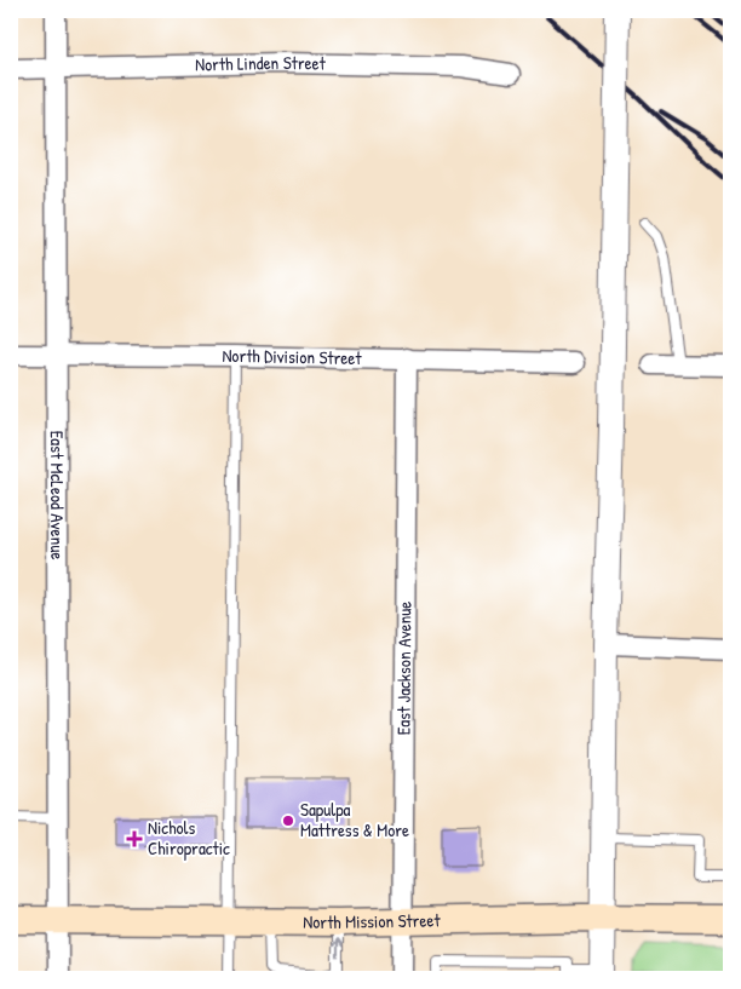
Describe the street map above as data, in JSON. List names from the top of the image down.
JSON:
{
  "streets": {
    "main road": ["North Mission Street"],
    "street": [
      "North Linden Street",
      "North Division Street",
      "East McLeod Avenue",
      "East Jackson Avenue"
    ]
  },
  "crossings": [
    ["North Linden Street", "East McLeod Avenue"],
    ["North Division Street", "East McLeod Avenue"],
    ["North Division Street", "East Jackson Avenue"],
    ["East McLeod Avenue", "North Mission Street"],
    ["East Jackson Avenue", "North Mission Street"]
  ],
  "places": {
    "other": ["Sapulpa Mattress & More"],
    "health": ["Nichols Chiropractic"]
  }
}
